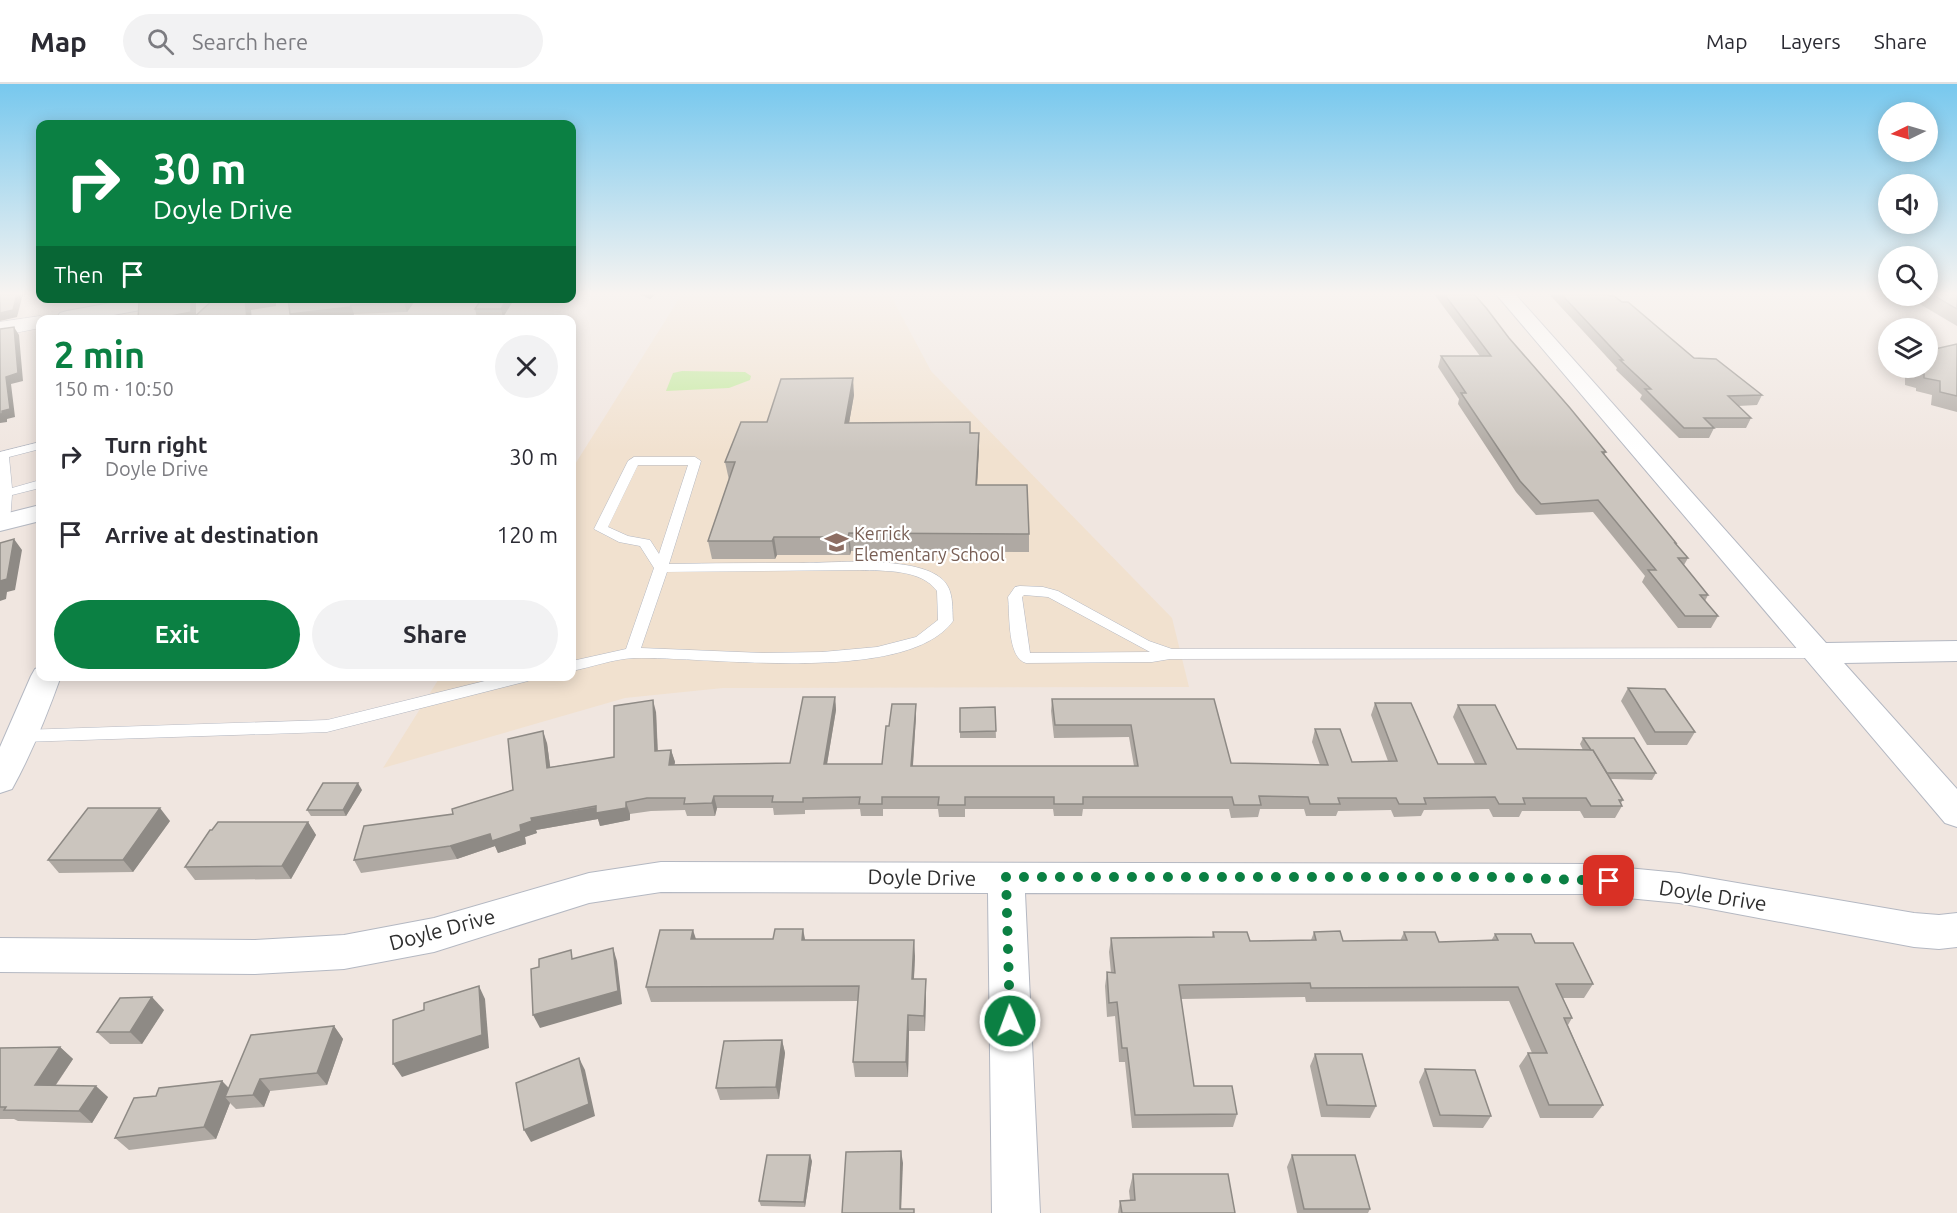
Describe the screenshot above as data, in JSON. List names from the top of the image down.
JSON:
{
  "streets": {
    "street": ["Doyle Drive"]
  },
  "places": {
    "school or university": ["Kerrick Elementary School"]
  },
  "north": "left",
  "page": {
    "header": "Map",
    "search": "Search here",
    "nav": ["Map", "Layers", "Share"],
    "turn": ["30 m", "Doyle Drive"],
    "then": "Then",
    "heading": ["2 min", "150 m · 10:50"],
    "list": [
      {
        "name": "Turn right",
        "note": "Doyle Drive",
        "value": "30 m"
      },
      {
        "name": "Arrive at destination",
        "value": "120 m"
      }
    ],
    "buttons": ["Exit", "Share"]
  }
}
